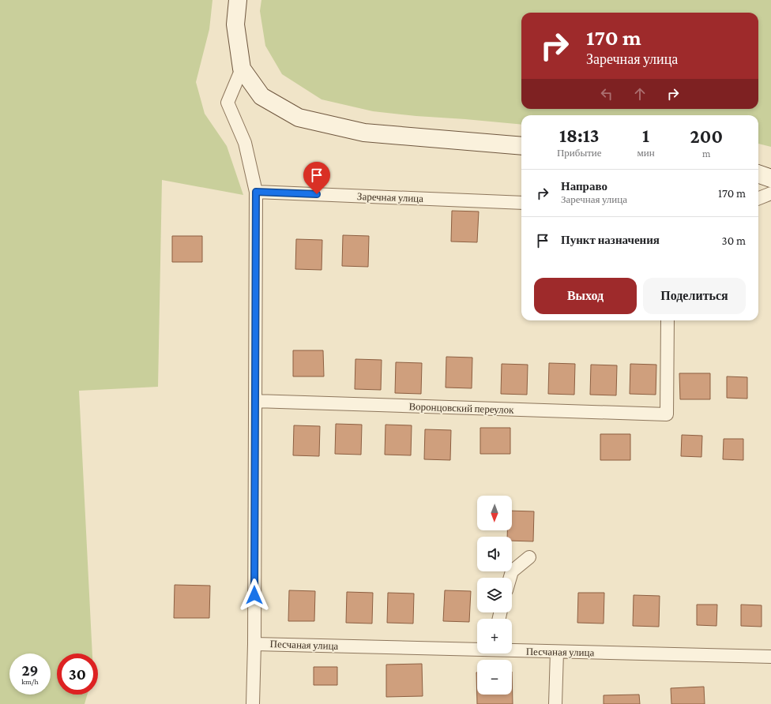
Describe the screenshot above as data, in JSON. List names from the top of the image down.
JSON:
{
  "streets": {
    "street": ["Заречная улица", "Воронцовский переулок", "Песчаная улица"]
  },
  "north": "bottom",
  "page": {
    "turn": ["170 m", "Заречная улица"],
    "eta": [
      "18:13",
      "Прибытие",
      "1",
      "мин",
      "200",
      "m"
    ],
    "list": [
      {
        "name": "Направо",
        "note": "Заречная улица",
        "value": "170 m"
      },
      {
        "name": "Пункт назначения",
        "value": "30 m"
      }
    ],
    "buttons": ["Выход", "Поделиться"],
    "map_buttons": ["+", "−"],
    "speed": "29 km/h",
    "limit": "30"
  }
}
